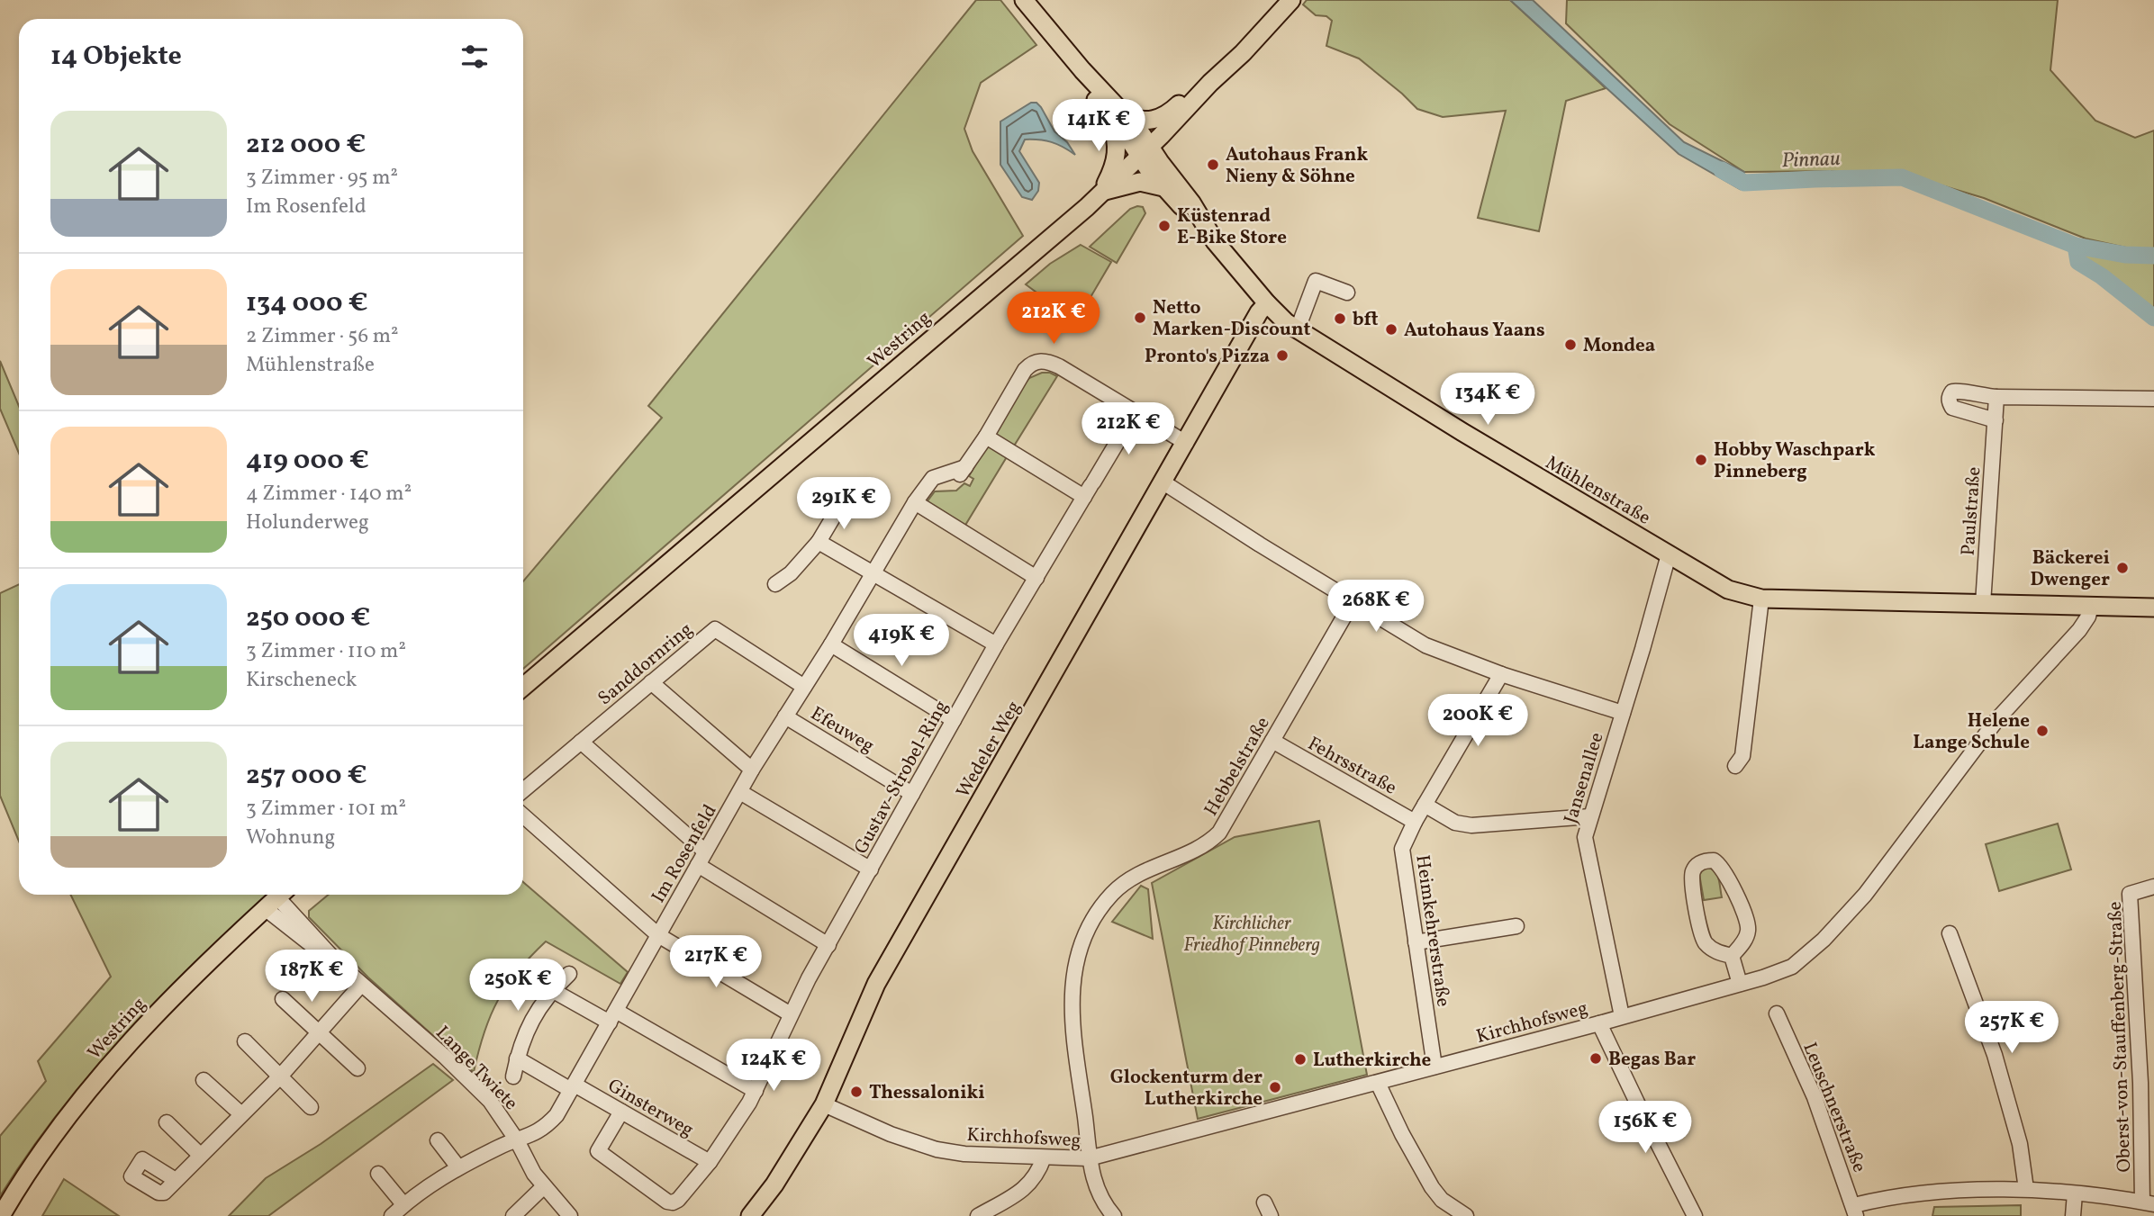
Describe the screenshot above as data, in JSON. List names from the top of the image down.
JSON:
{
  "streets": {
    "main road": ["Westring", "Mühlenstraße", "Wedeler Weg"],
    "street": [
      "Paulstraße",
      "Sanddornring",
      "Efeuweg",
      "Fehrsstraße",
      "Hebbelstraße",
      "Gustav-Strobel-Ring",
      "Jansenallee",
      "Im Rosenfeld",
      "Heimkehrerstraße",
      "Kirchhofsweg",
      "Oberst-von-Stauffenberg-Straße",
      "Lange Twiete",
      "Ginsterweg",
      "Leuschnerstraße"
    ]
  },
  "crossings": [
    ["Westring", "Mühlenstraße"],
    ["Westring", "Lange Twiete"],
    ["Mühlenstraße", "Paulstraße"],
    ["Mühlenstraße", "Wedeler Weg"],
    ["Mühlenstraße", "Jansenallee"],
    ["Mühlenstraße", "Kirchhofsweg"],
    ["Sanddornring", "Im Rosenfeld"],
    ["Efeuweg", "Gustav-Strobel-Ring"],
    ["Efeuweg", "Im Rosenfeld"],
    ["Wedeler Weg", "Kirchhofsweg"],
    ["Fehrsstraße", "Hebbelstraße"],
    ["Fehrsstraße", "Heimkehrerstraße"],
    ["Hebbelstraße", "Kirchhofsweg"],
    ["Gustav-Strobel-Ring", "Ginsterweg"],
    ["Jansenallee", "Kirchhofsweg"],
    ["Im Rosenfeld", "Lange Twiete"],
    ["Im Rosenfeld", "Ginsterweg"],
    ["Heimkehrerstraße", "Kirchhofsweg"]
  ],
  "water": ["Pinnau"],
  "parks": ["Kirchlicher Friedhof Pinneberg"],
  "places": [
    "Autohaus Frank Nieny & Söhne",
    "Küstenrad E-Bike Store",
    "Netto Marken-Discount",
    "bft",
    "Autohaus Yaans",
    "Mondea",
    "Pronto's Pizza",
    "Hobby Waschpark Pinneberg",
    "Bäckerei Dwenger",
    "Helene Lange Schule",
    "Begas Bar",
    "Lutherkirche",
    "Glockenturm der Lutherkirche",
    "Thessaloniki"
  ],
  "page": {
    "heading": "14 Objekte",
    "list": [
      {
        "name": "212 000 €",
        "note": "3 Zimmer · 95 m² · Im Rosenfeld"
      },
      {
        "name": "134 000 €",
        "note": "2 Zimmer · 56 m² · Mühlenstraße"
      },
      {
        "name": "419 000 €",
        "note": "4 Zimmer · 140 m² · Holunderweg"
      },
      {
        "name": "250 000 €",
        "note": "3 Zimmer · 110 m² · Kirscheneck"
      },
      {
        "name": "257 000 €",
        "note": "3 Zimmer · 101 m² · Wohnung"
      }
    ],
    "price": [
      "141K €",
      "212K €",
      "134K €",
      "212K €",
      "291K €",
      "268K €",
      "419K €",
      "200K €",
      "217K €",
      "187K €",
      "250K €",
      "257K €",
      "124K €",
      "156K €"
    ]
  }
}
